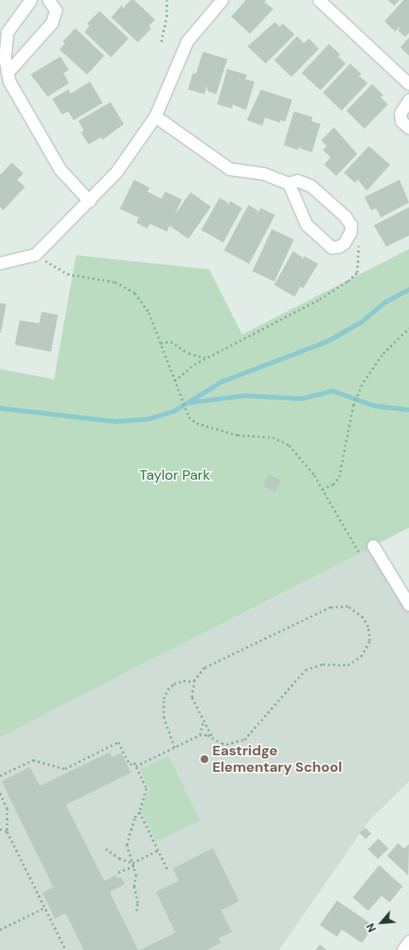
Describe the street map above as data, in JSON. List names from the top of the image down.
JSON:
{
  "parks": ["Taylor Park"],
  "places": ["Eastridge Elementary School"],
  "north": "bottom left"
}
